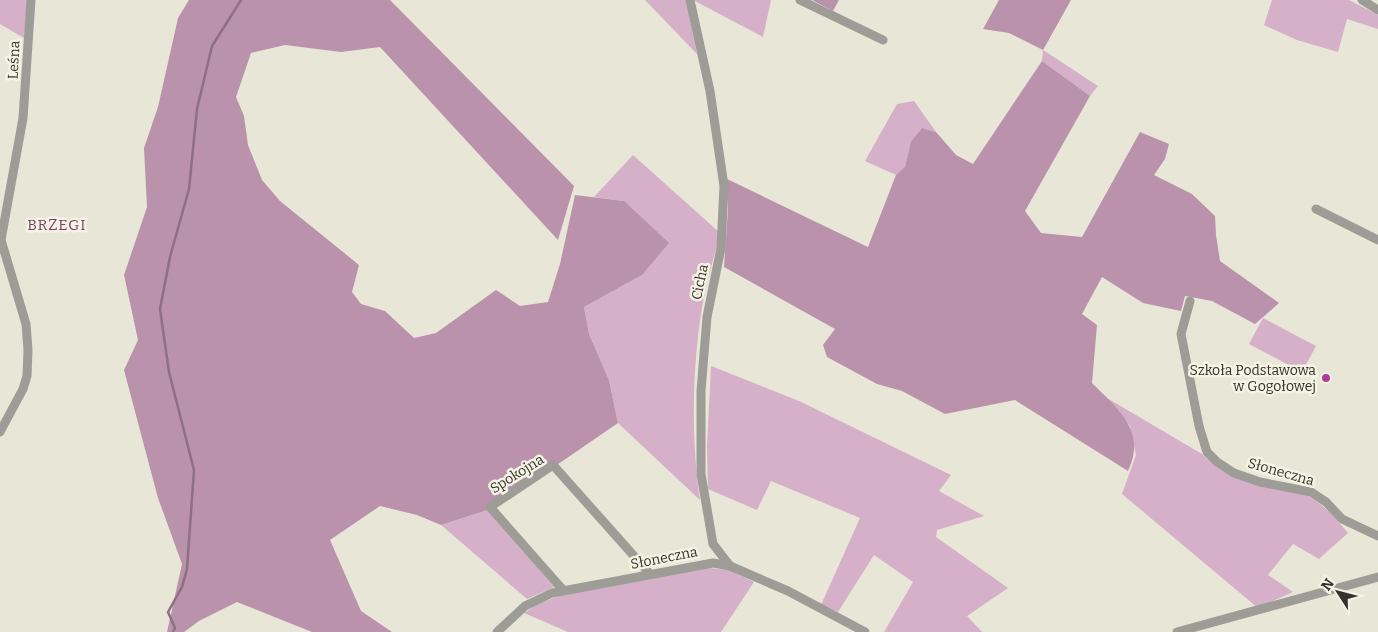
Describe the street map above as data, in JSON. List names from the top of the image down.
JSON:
{
  "streets": {
    "street": [
      "Leśna",
      "Cicha",
      "Słoneczna",
      "Spokojna"
    ]
  },
  "crossings": [
    ["Cicha", "Słoneczna"],
    ["Słoneczna", "Spokojna"]
  ],
  "districts": ["BRZEGI"],
  "places": ["Szkoła Podstawowa w Gogołowej"],
  "north": "top left"
}
